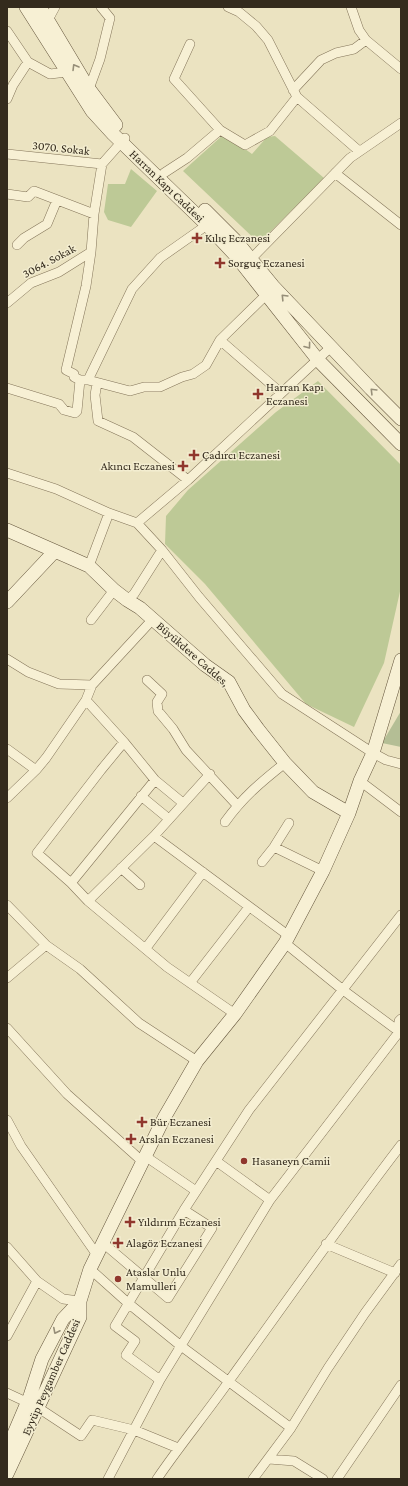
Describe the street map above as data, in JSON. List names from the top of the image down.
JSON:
{
  "streets": {
    "street": [
      "3070. Sokak",
      "Harran Kapı Caddesi",
      "3064. Sokak",
      "Büyükdere Caddes,",
      "Eyyüp Peygamber Caddesi"
    ]
  },
  "crossings": [
    ["3070. Sokak", "Harran Kapı Caddesi"],
    ["3070. Sokak", "3064. Sokak"]
  ],
  "places": {
    "health": [
      "Kılıç Eczanesi",
      "Sorguç Eczanesi",
      "Harran Kapı Eczanesi",
      "Çadırcı Eczanesi",
      "Akıncı Eczanesi",
      "Bür Eczanesi",
      "Arslan Eczanesi",
      "Yıldırım Eczanesi",
      "Alagöz Eczanesi"
    ],
    "other": ["Hasaneyn Camii", "Ataslar Unlu Mamulleri"]
  }
}
